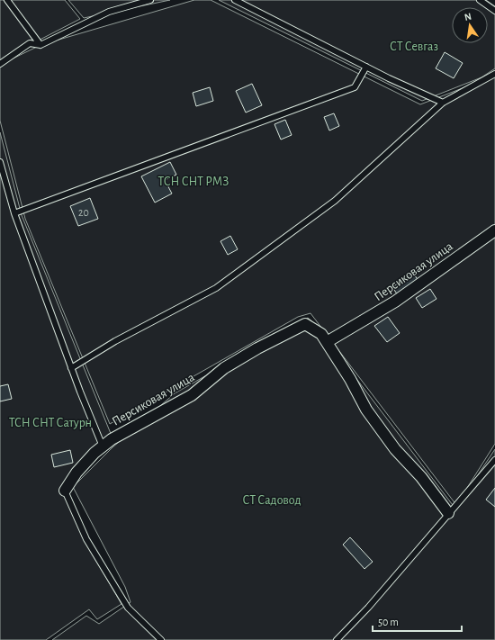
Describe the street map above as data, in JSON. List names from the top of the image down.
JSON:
{
  "streets": {
    "street": ["Персиковая улица"]
  },
  "parks": [
    "СТ Севгаз",
    "ТСН СНТ РМЗ",
    "ТСН СНТ Сатурн",
    "СТ Садовод"
  ],
  "house_numbers": ["20"],
  "scale_bar": "50 m",
  "north": "top"
}
